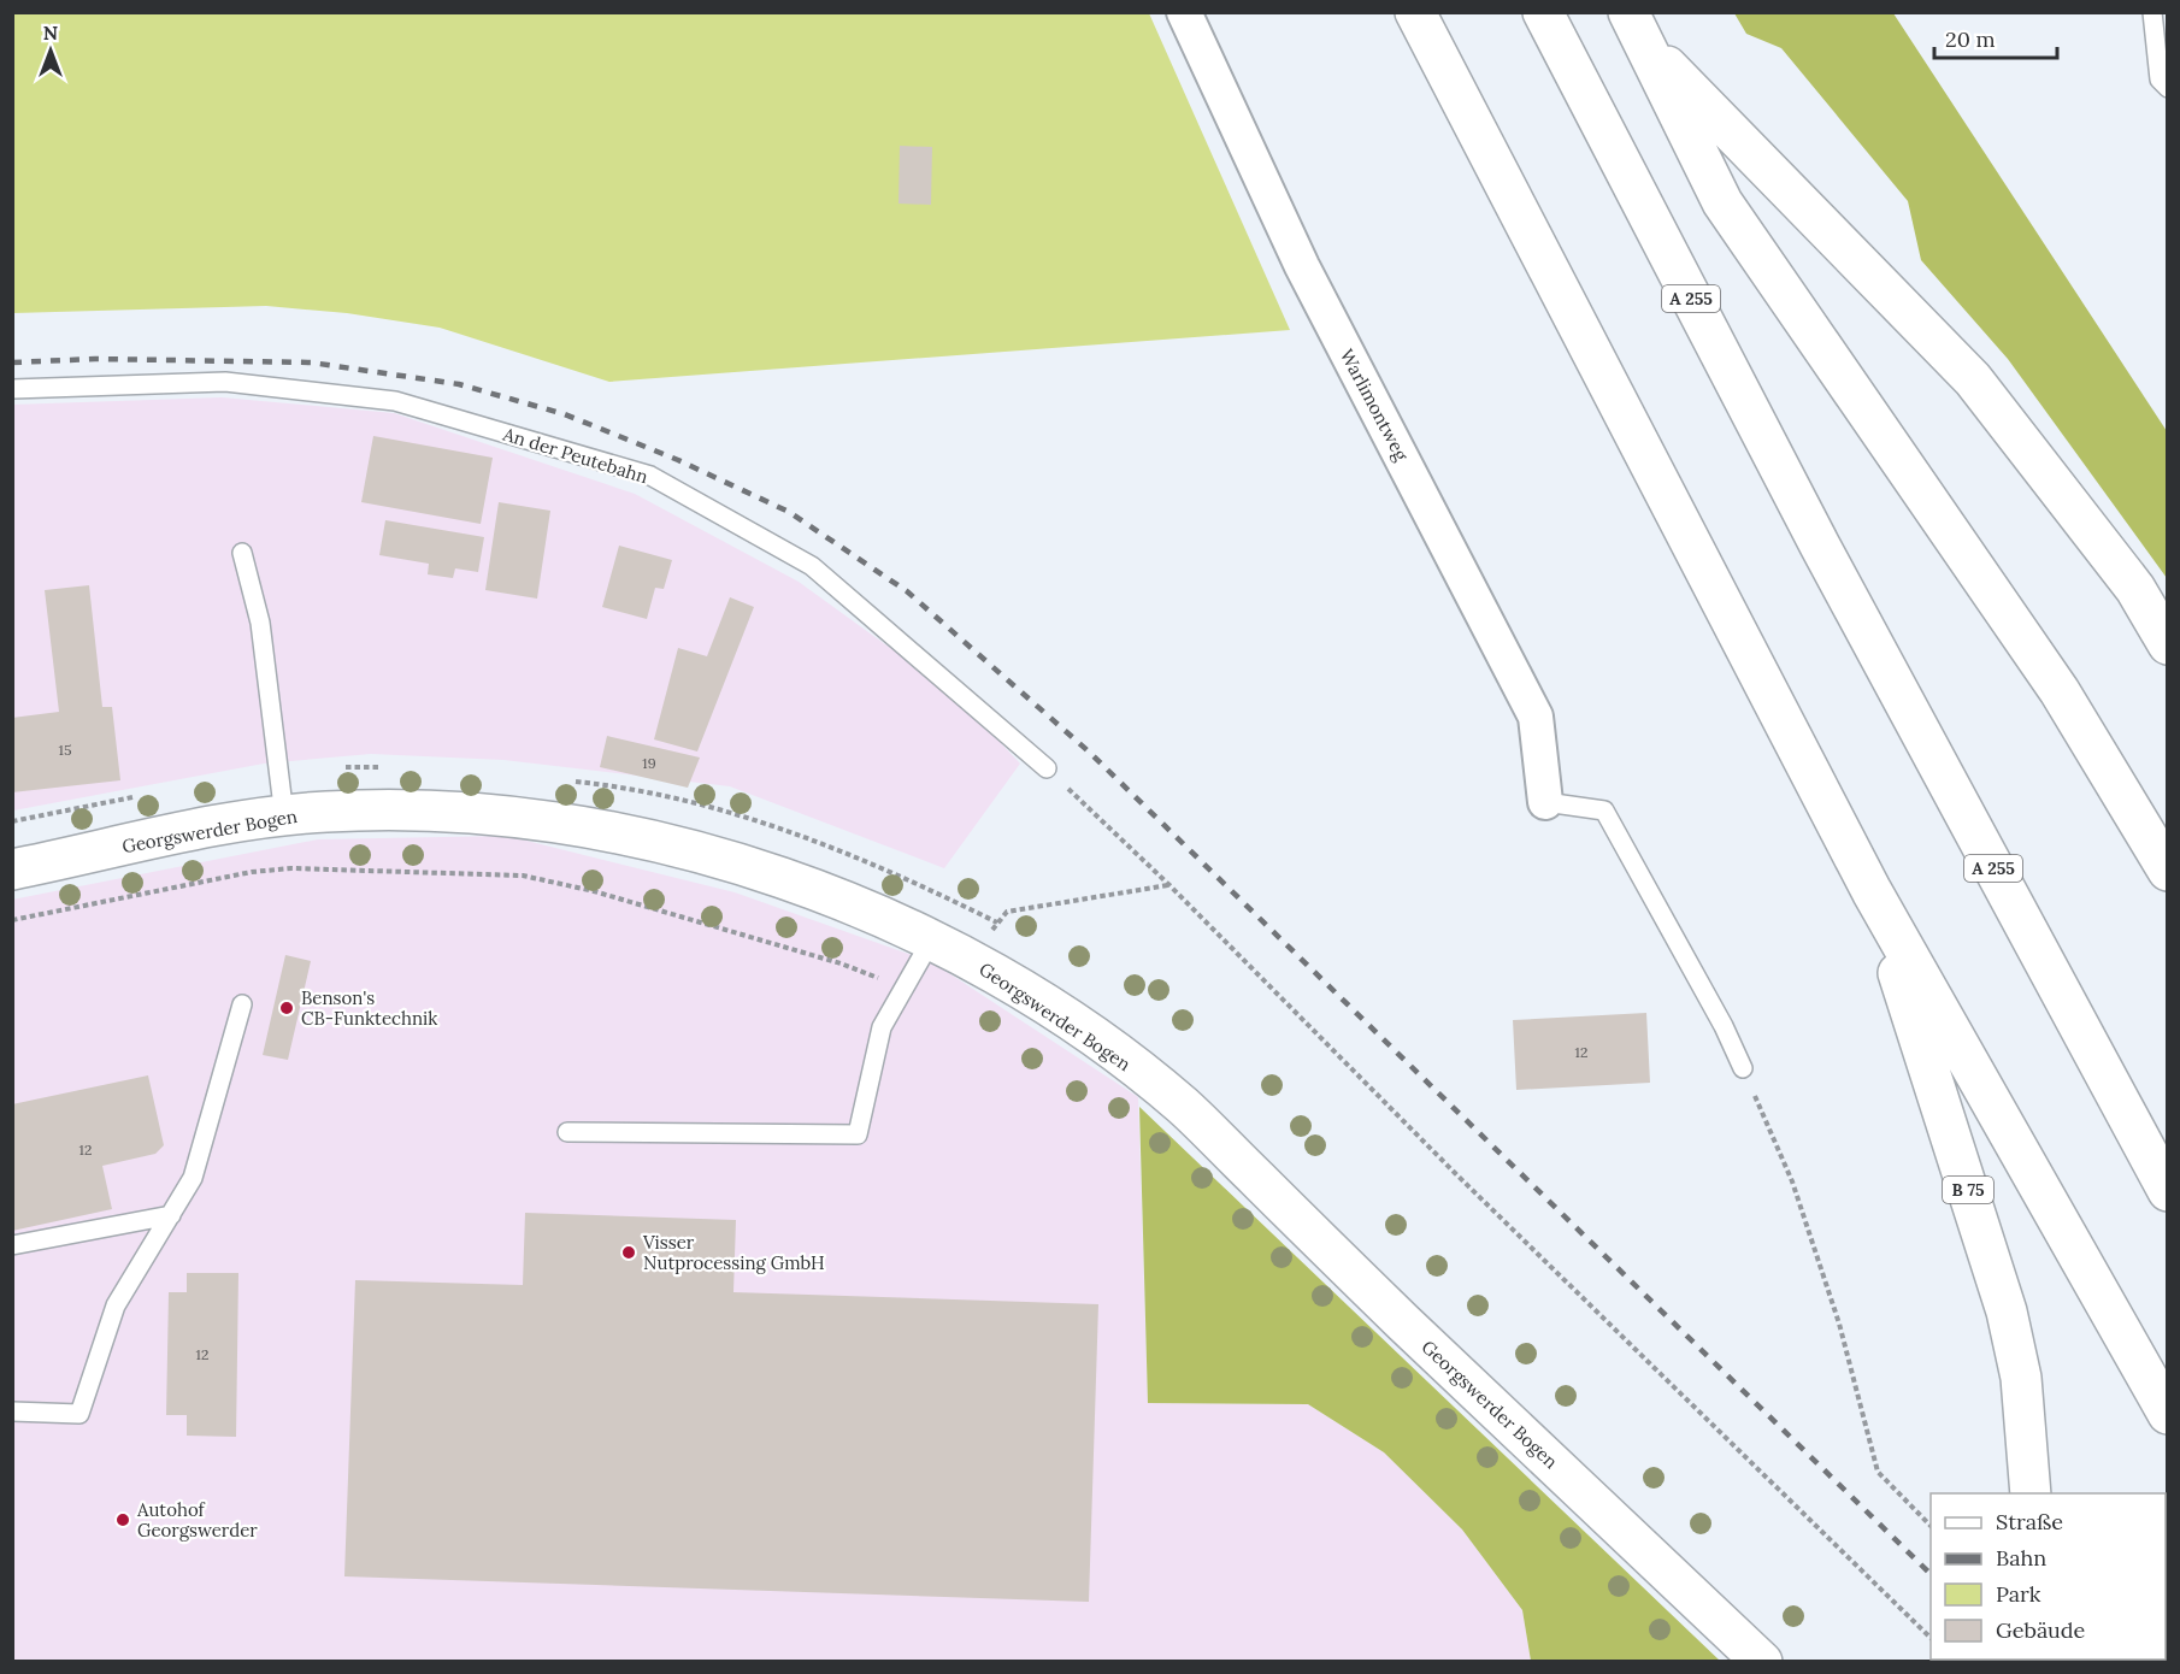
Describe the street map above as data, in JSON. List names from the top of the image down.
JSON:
{
  "streets": {
    "main road": ["A 255", "Georgswerder Bogen", "B 75"],
    "street": ["Warlimontweg"],
    "lane": ["An der Peutebahn"]
  },
  "places": ["Benson's CB-Funktechnik", "Visser Nutprocessing GmbH", "Autohof Georgswerder"],
  "house_numbers": [
    "15",
    "19",
    "12",
    "12",
    "12"
  ],
  "legend": [
    "Straße",
    "Bahn",
    "Park",
    "Gebäude"
  ],
  "scale_bar": "20 m",
  "north": "top"
}
